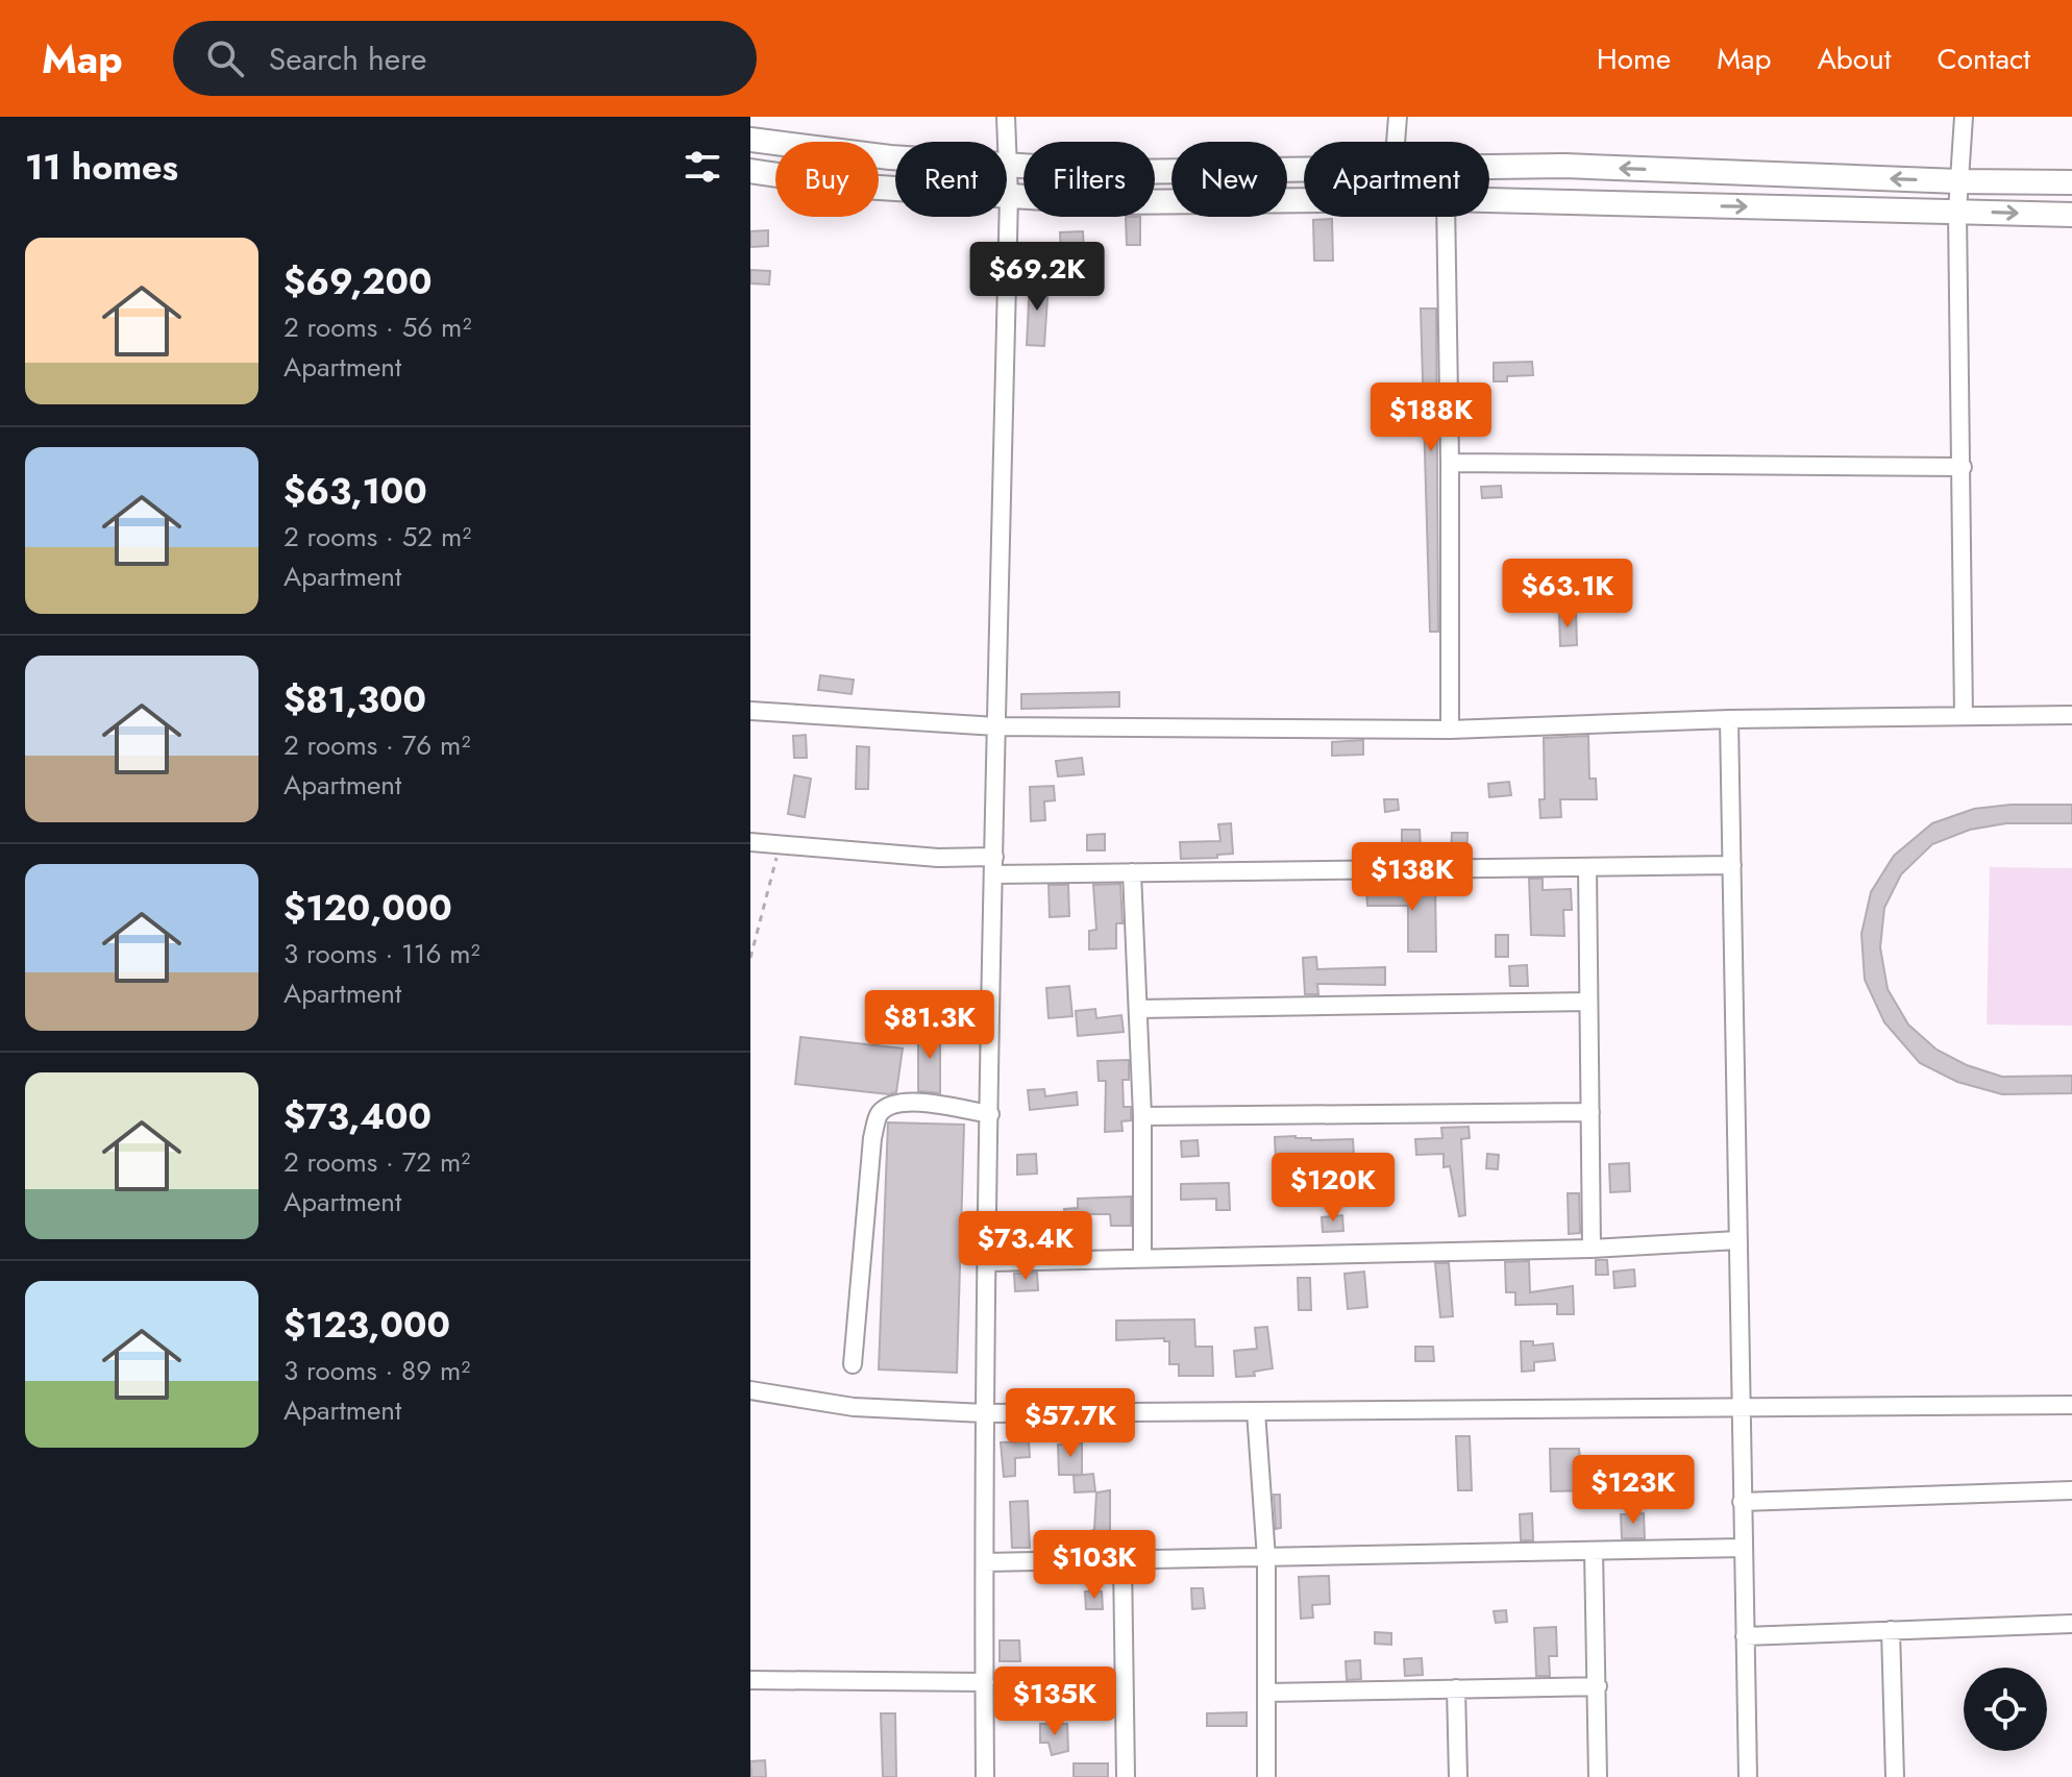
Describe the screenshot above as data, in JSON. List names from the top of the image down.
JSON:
{
  "page": {
    "header": "Map",
    "search": "Search here",
    "nav": [
      "Home",
      "Map",
      "About",
      "Contact"
    ],
    "heading": "11 homes",
    "chip": [
      "Buy",
      "Rent",
      "Filters",
      "New",
      "Apartment"
    ],
    "list": [
      {
        "name": "$69,200",
        "note": "2 rooms · 56 m² · Apartment"
      },
      {
        "name": "$63,100",
        "note": "2 rooms · 52 m² · Apartment"
      },
      {
        "name": "$81,300",
        "note": "2 rooms · 76 m² · Apartment"
      },
      {
        "name": "$120,000",
        "note": "3 rooms · 116 m² · Apartment"
      },
      {
        "name": "$73,400",
        "note": "2 rooms · 72 m² · Apartment"
      },
      {
        "name": "$123,000",
        "note": "3 rooms · 89 m² · Apartment"
      }
    ],
    "price": [
      "$69.2K",
      "$188K",
      "$63.1K",
      "$138K",
      "$81.3K",
      "$120K",
      "$73.4K",
      "$57.7K",
      "$123K",
      "$103K",
      "$135K"
    ]
  }
}
